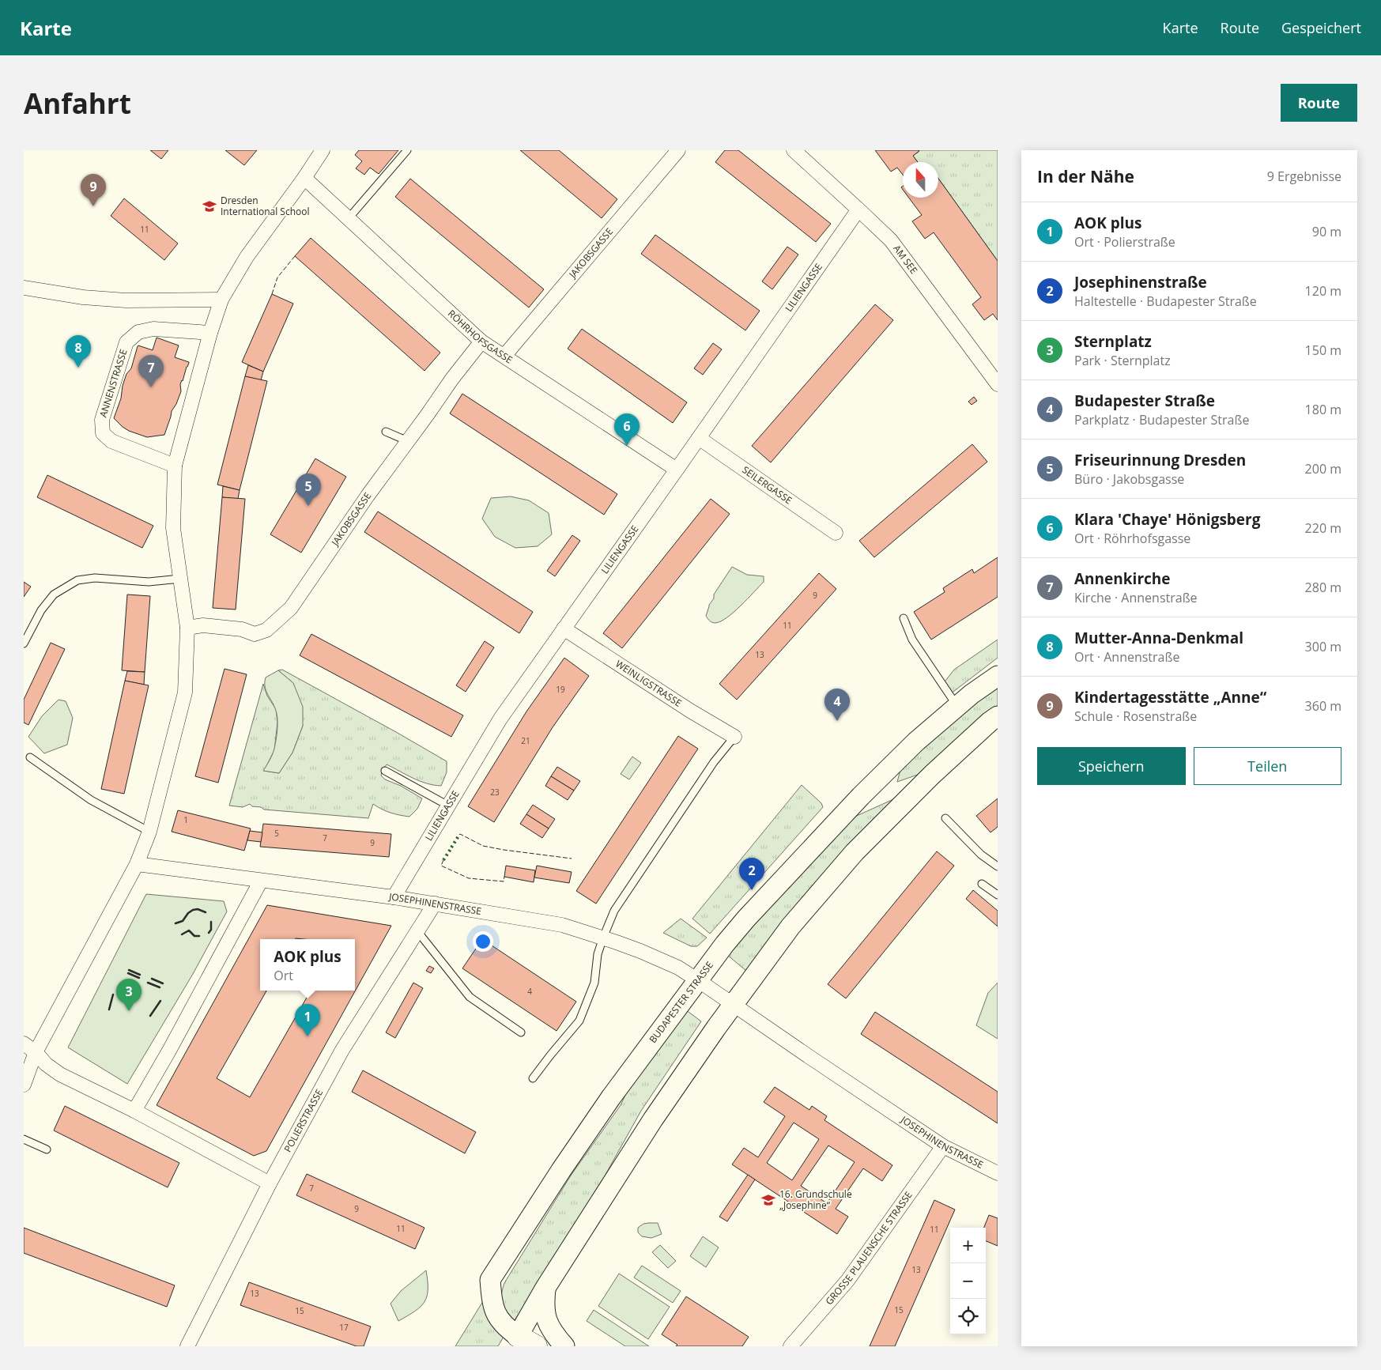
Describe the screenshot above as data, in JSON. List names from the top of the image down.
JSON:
{
  "streets": {
    "main road": ["BUDAPESTER STRASSE"],
    "street": [
      "JAKOBSGASSE",
      "AM SEE",
      "LILIENGASSE",
      "RÖHRHOFSGASSE",
      "ANNENSTRASSE",
      "SEILERGASSE",
      "WEINLIGSTRASSE",
      "JOSEPHINENSTRASSE",
      "POLIERSTRASSE",
      "GROSSE PLAUENSCHE STRASSE"
    ]
  },
  "crossings": [
    ["JAKOBSGASSE", "RÖHRHOFSGASSE"],
    ["AM SEE", "LILIENGASSE"],
    ["LILIENGASSE", "RÖHRHOFSGASSE"],
    ["LILIENGASSE", "SEILERGASSE"],
    ["LILIENGASSE", "WEINLIGSTRASSE"],
    ["LILIENGASSE", "JOSEPHINENSTRASSE"],
    ["JOSEPHINENSTRASSE", "BUDAPESTER STRASSE"],
    ["JOSEPHINENSTRASSE", "POLIERSTRASSE"],
    ["JOSEPHINENSTRASSE", "GROSSE PLAUENSCHE STRASSE"]
  ],
  "places": {
    "school or university": ["Dresden International School", "16. Grundschule „Josephine“"]
  },
  "house_numbers": [
    "11",
    "9",
    "11",
    "13",
    "19",
    "21",
    "23",
    "1",
    "5",
    "7",
    "9",
    "4",
    "7",
    "9",
    "11",
    "11",
    "13",
    "13",
    "15",
    "15",
    "17"
  ],
  "north": "top",
  "page": {
    "header": "Karte",
    "nav": ["Karte", "Route", "Gespeichert"],
    "buttons": [
      "Route",
      ["Speichern", "Teilen"]
    ],
    "title": "Anfahrt",
    "heading": ["In der Nähe", "9 Ergebnisse"],
    "pins": [
      "9",
      "8",
      "7",
      "6",
      "5",
      "4",
      "2",
      "3",
      "1"
    ],
    "list": [
      {
        "mark": "1",
        "name": "AOK plus",
        "note": "Ort · Polierstraße",
        "value": "90 m"
      },
      {
        "mark": "2",
        "name": "Josephinenstraße",
        "note": "Haltestelle · Budapester Straße",
        "value": "120 m"
      },
      {
        "mark": "3",
        "name": "Sternplatz",
        "note": "Park · Sternplatz",
        "value": "150 m"
      },
      {
        "mark": "4",
        "name": "Budapester Straße",
        "note": "Parkplatz · Budapester Straße",
        "value": "180 m"
      },
      {
        "mark": "5",
        "name": "Friseurinnung Dresden",
        "note": "Büro · Jakobsgasse",
        "value": "200 m"
      },
      {
        "mark": "6",
        "name": "Klara 'Chaye' Hönigsberg",
        "note": "Ort · Röhrhofsgasse",
        "value": "220 m"
      },
      {
        "mark": "7",
        "name": "Annenkirche",
        "note": "Kirche · Annenstraße",
        "value": "280 m"
      },
      {
        "mark": "8",
        "name": "Mutter-Anna-Denkmal",
        "note": "Ort · Annenstraße",
        "value": "300 m"
      },
      {
        "mark": "9",
        "name": "Kindertagesstätte „Anne“",
        "note": "Schule · Rosenstraße",
        "value": "360 m"
      }
    ],
    "popup": ["AOK plus", "Ort"],
    "map_buttons": ["+", "−"]
  }
}
